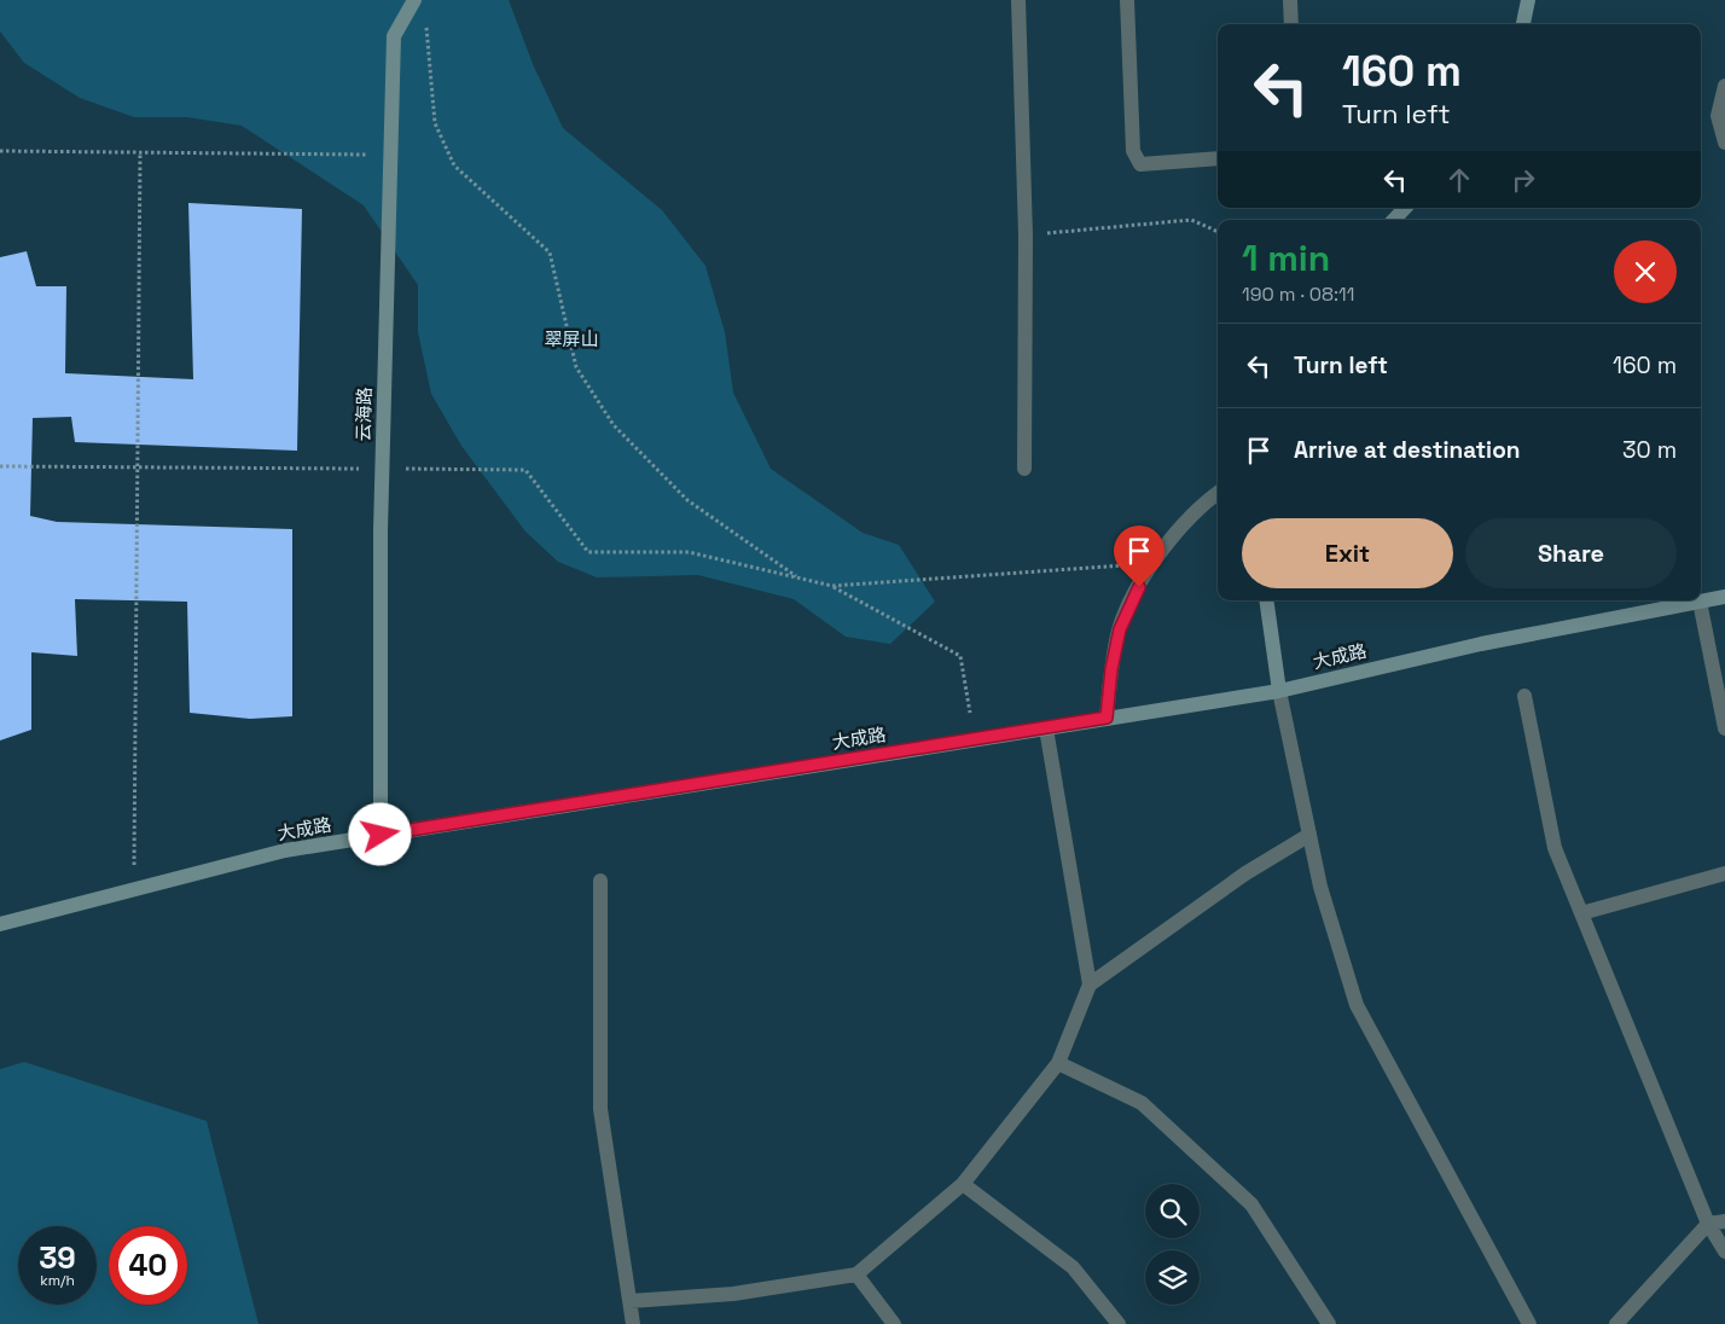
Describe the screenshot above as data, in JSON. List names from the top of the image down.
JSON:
{
  "streets": {
    "street": ["云海路", "大成路"]
  },
  "crossings": [
    ["云海路", "大成路"]
  ],
  "parks": ["翠屏山"],
  "page": {
    "turn": ["160 m", "Turn left"],
    "heading": ["1 min", "190 m · 08:11"],
    "list": [
      {
        "name": "Turn left",
        "value": "160 m"
      },
      {
        "name": "Arrive at destination",
        "value": "30 m"
      }
    ],
    "buttons": ["Exit", "Share"],
    "speed": "39 km/h",
    "limit": "40"
  }
}
